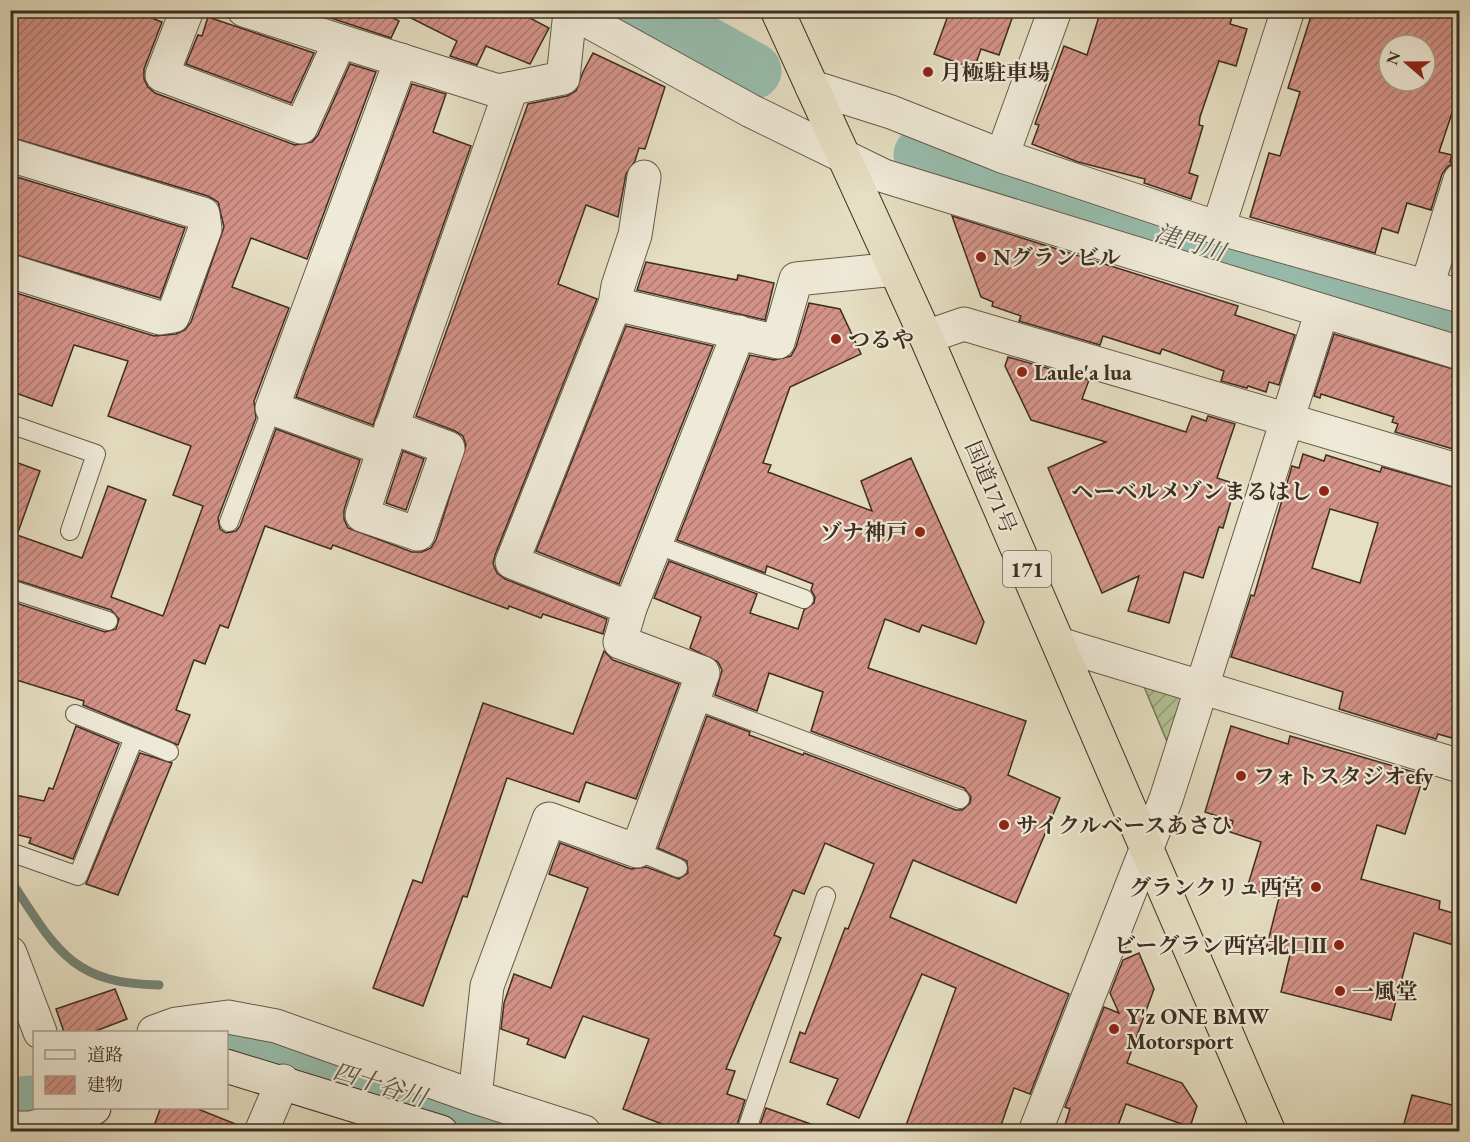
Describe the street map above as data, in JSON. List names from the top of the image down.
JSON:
{
  "streets": {
    "highway": ["国道171号", "171"]
  },
  "water": ["津門川", "四十谷川"],
  "places": [
    "月極駐車場",
    "Nグランビル",
    "つるや",
    "Laule'a lua",
    "ヘーベルメゾンまるはし",
    "ゾナ神戸",
    "フォトスタジオefy",
    "サイクルベースあさひ",
    "グランクリュ西宮",
    "ビーグラン西宮北口Ⅱ",
    "一風堂",
    "Y'z ONE BMW Motorsport"
  ],
  "legend": ["道路", "建物"],
  "north": "left"
}
